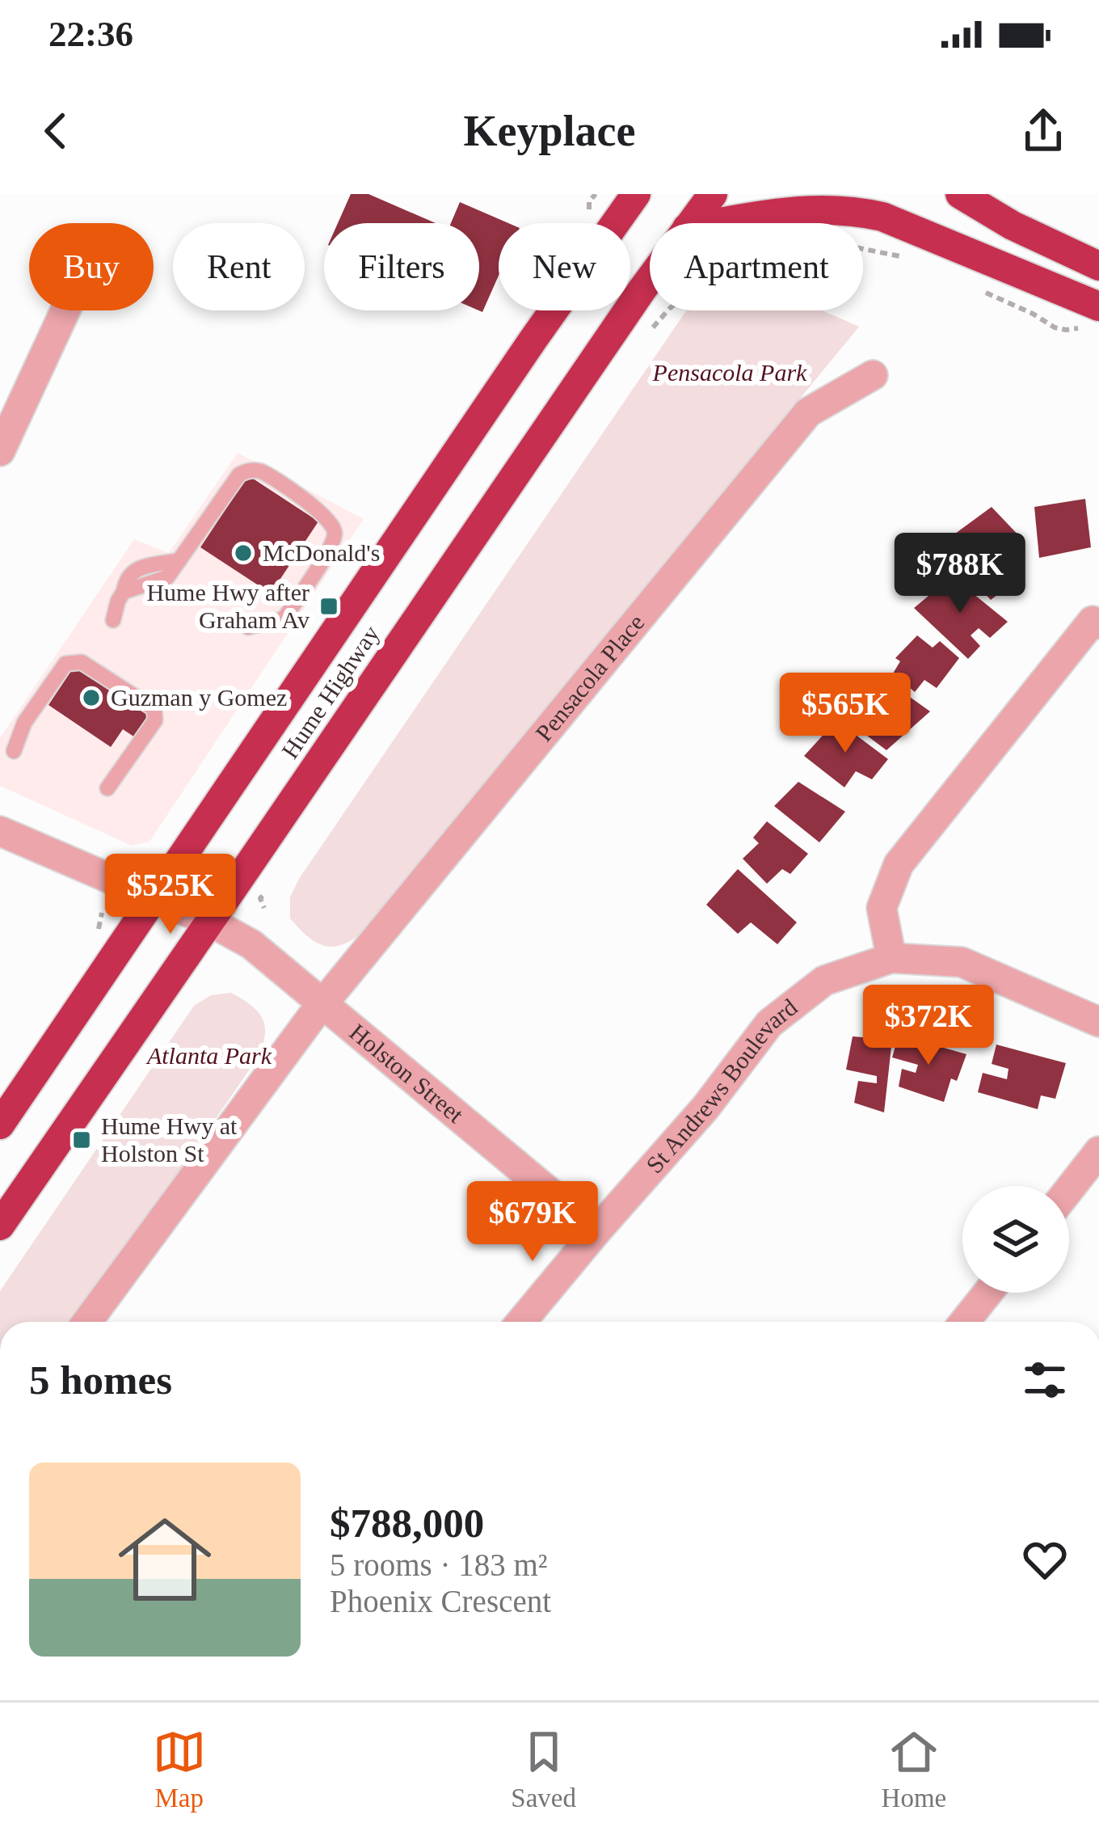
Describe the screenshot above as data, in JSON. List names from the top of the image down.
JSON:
{
  "streets": {
    "highway": ["Hume Highway"],
    "street": ["Pensacola Place", "Holston Street", "St Andrews Boulevard"]
  },
  "crossings": [
    ["Pensacola Place", "Holston Street"],
    ["Hume Highway", "Holston Street"],
    ["Holston Street", "St Andrews Boulevard"]
  ],
  "parks": ["Pensacola Park", "Atlanta Park"],
  "places": {
    "other": ["McDonald's", "Guzman y Gomez"],
    "transit": ["Hume Hwy after Graham Av", "Hume Hwy at Holston St"]
  },
  "page": {
    "status": "22:36",
    "header": "Keyplace",
    "chip": [
      "Buy",
      "Rent",
      "Filters",
      "New",
      "Apartment"
    ],
    "price": [
      "$788K",
      "$565K",
      "$525K",
      "$372K",
      "$679K"
    ],
    "heading": "5 homes",
    "list": [
      {
        "name": "$788,000",
        "note": "5 rooms · 183 m² · Phoenix Crescent"
      }
    ],
    "tabs": ["Map", "Saved", "Home"]
  }
}
